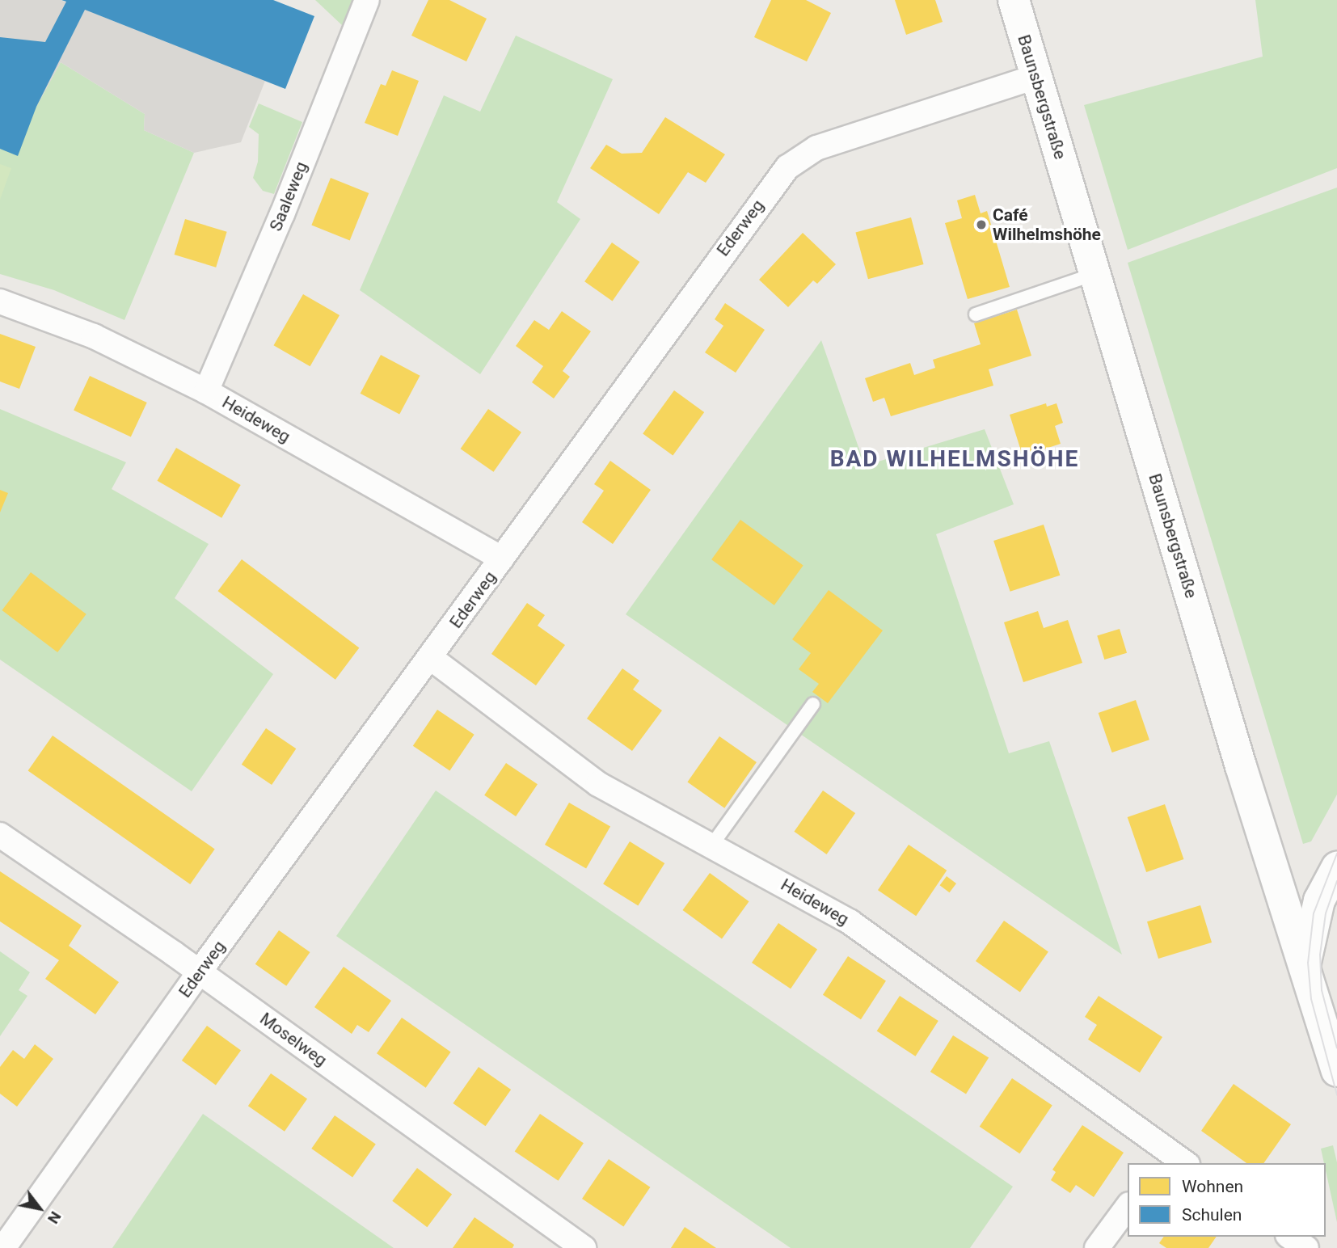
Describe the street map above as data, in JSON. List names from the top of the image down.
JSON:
{
  "streets": {
    "main road": ["Baunsbergstraße"],
    "street": [
      "Saaleweg",
      "Ederweg",
      "Heideweg",
      "Moselweg"
    ]
  },
  "crossings": [
    ["Baunsbergstraße", "Ederweg"],
    ["Saaleweg", "Heideweg"],
    ["Ederweg", "Heideweg"],
    ["Ederweg", "Moselweg"]
  ],
  "districts": ["BAD WILHELMSHÖHE"],
  "places": ["Café Wilhelmshöhe"],
  "legend": ["Wohnen", "Schulen"],
  "north": "bottom right"
}
